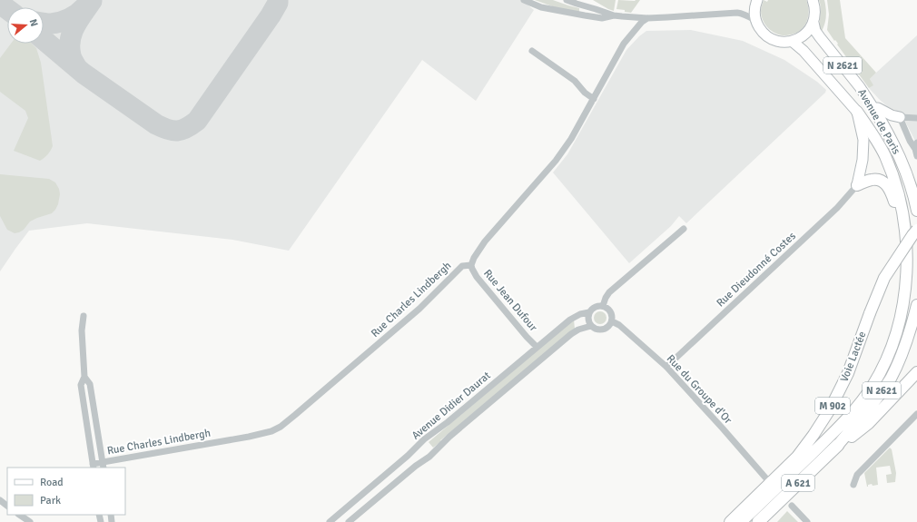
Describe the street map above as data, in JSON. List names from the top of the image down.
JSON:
{
  "streets": {
    "highway": [
      "N 2621",
      "Avenue de Paris",
      "Voie Lactée",
      "M 902",
      "A 621"
    ],
    "street": [
      "Rue Dieudonné Costes",
      "Rue Charles Lindbergh",
      "Rue Jean Dufour",
      "Rue du Groupe d'Or",
      "Avenue Didier Daurat"
    ]
  },
  "crossings": [
    ["N 2621", "A 621"],
    ["Rue Dieudonné Costes", "Rue du Groupe d'Or"],
    ["Rue Charles Lindbergh", "Rue Jean Dufour"],
    ["Rue Jean Dufour", "Avenue Didier Daurat"],
    ["Rue du Groupe d'Or", "Avenue Didier Daurat"]
  ],
  "legend": ["Road", "Park"],
  "north": "right"
}
